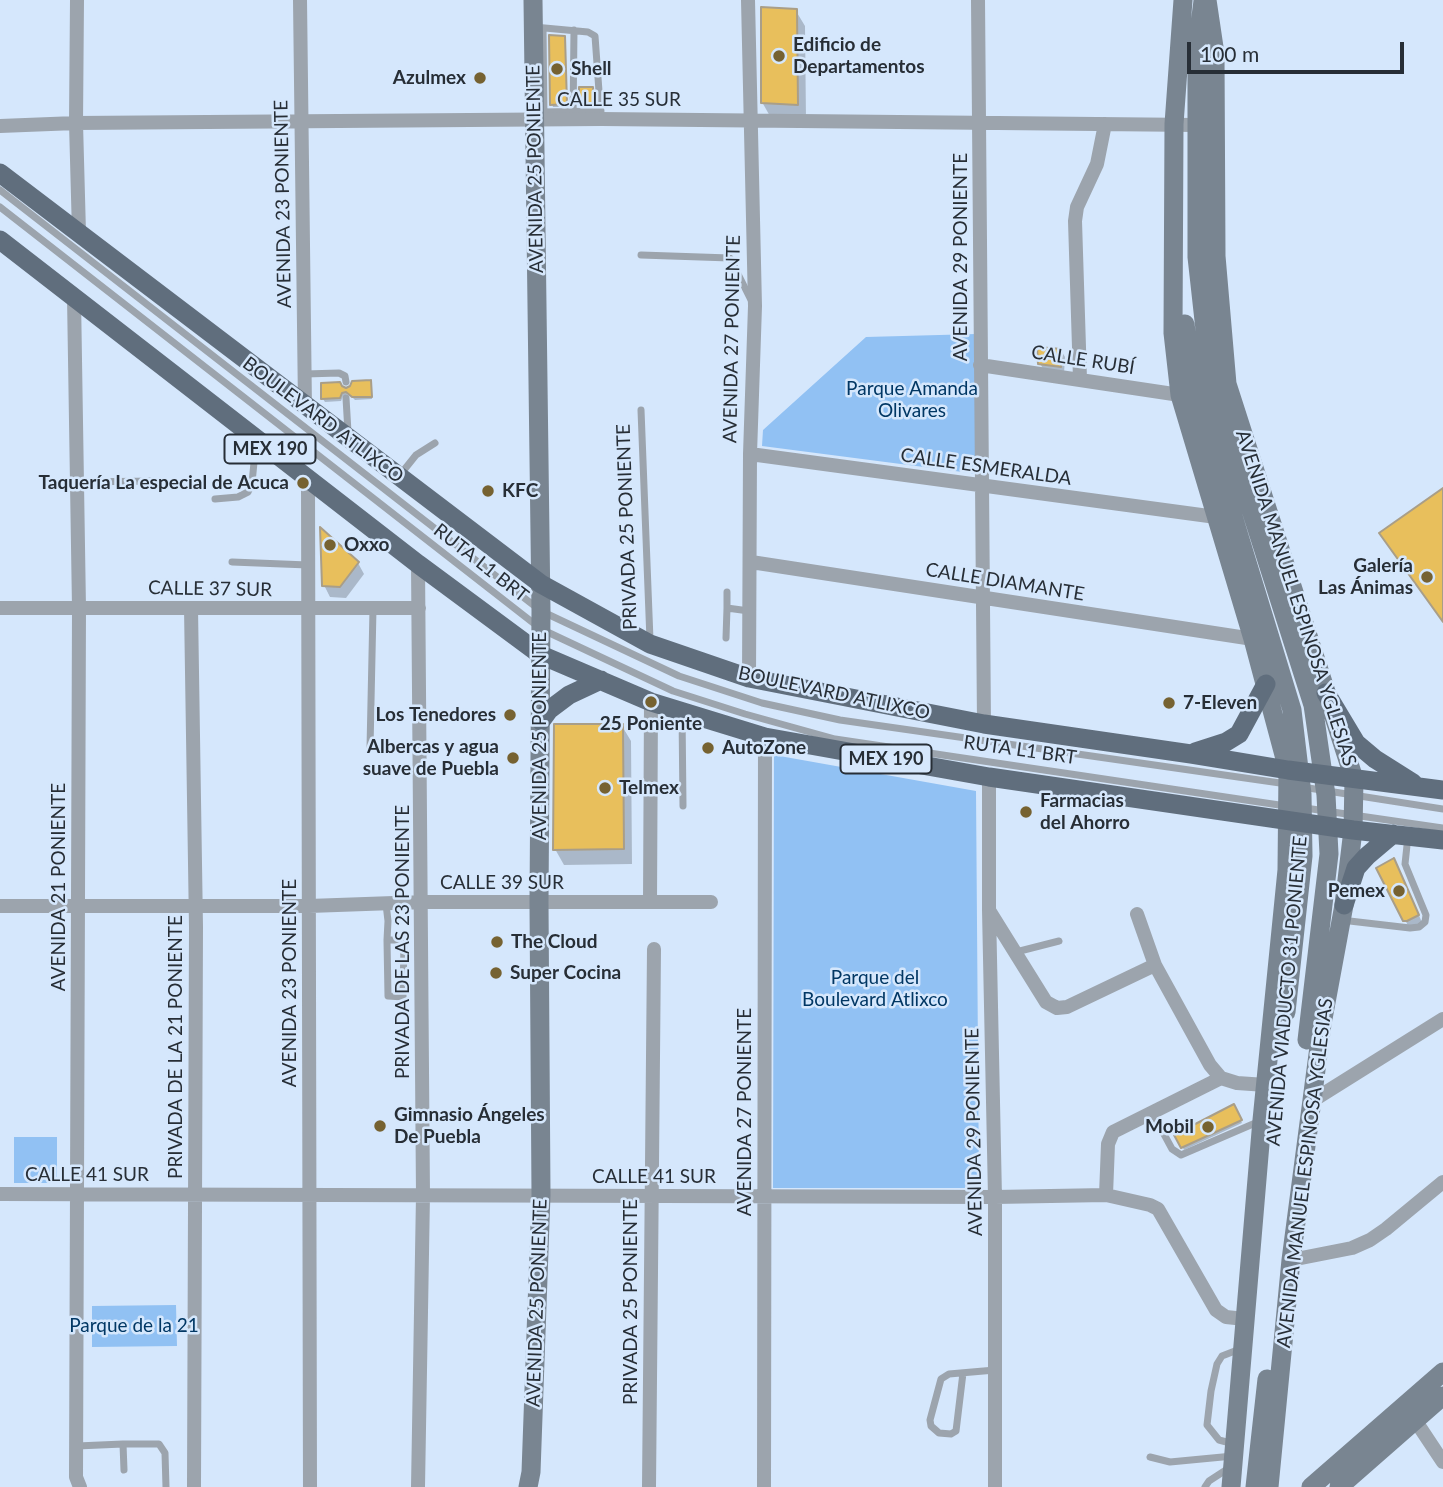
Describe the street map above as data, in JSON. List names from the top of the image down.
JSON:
{
  "streets": {
    "main road": [
      "AVENIDA 25 PONIENTE",
      "BOULEVARD ATLIXCO",
      "MEX 190",
      "AVENIDA MANUEL ESPINOSA YGLESIAS",
      "AVENIDA VIADUCTO 31 PONIENTE"
    ],
    "street": [
      "CALLE 35 SUR",
      "AVENIDA 23 PONIENTE",
      "AVENIDA 29 PONIENTE",
      "AVENIDA 27 PONIENTE",
      "CALLE RUBÍ",
      "CALLE ESMERALDA",
      "PRIVADA 25 PONIENTE",
      "CALLE DIAMANTE",
      "CALLE 37 SUR",
      "CALLE 39 SUR",
      "AVENIDA 21 PONIENTE",
      "PRIVADA DE LAS 23 PONIENTE",
      "PRIVADA DE LA 21 PONIENTE",
      "CALLE 41 SUR"
    ],
    "lane": ["RUTA L1 BRT"]
  },
  "crossings": [
    ["CALLE 35 SUR", "AVENIDA 25 PONIENTE"],
    ["CALLE 35 SUR", "AVENIDA 23 PONIENTE"],
    ["CALLE 35 SUR", "AVENIDA 29 PONIENTE"],
    ["CALLE 35 SUR", "AVENIDA 27 PONIENTE"],
    ["CALLE 35 SUR", "AVENIDA VIADUCTO 31 PONIENTE"],
    ["AVENIDA 25 PONIENTE", "BOULEVARD ATLIXCO"],
    ["AVENIDA 25 PONIENTE", "RUTA L1 BRT"],
    ["AVENIDA 25 PONIENTE", "CALLE 39 SUR"],
    ["AVENIDA 25 PONIENTE", "CALLE 41 SUR"],
    ["AVENIDA 23 PONIENTE", "BOULEVARD ATLIXCO"],
    ["AVENIDA 23 PONIENTE", "CALLE 37 SUR"],
    ["AVENIDA 23 PONIENTE", "CALLE 39 SUR"],
    ["AVENIDA 23 PONIENTE", "CALLE 41 SUR"],
    ["AVENIDA 29 PONIENTE", "CALLE RUBÍ"],
    ["AVENIDA 29 PONIENTE", "BOULEVARD ATLIXCO"],
    ["AVENIDA 29 PONIENTE", "CALLE ESMERALDA"],
    ["AVENIDA 29 PONIENTE", "CALLE DIAMANTE"],
    ["AVENIDA 29 PONIENTE", "CALLE 41 SUR"],
    ["AVENIDA 27 PONIENTE", "BOULEVARD ATLIXCO"],
    ["AVENIDA 27 PONIENTE", "CALLE ESMERALDA"],
    ["AVENIDA 27 PONIENTE", "CALLE DIAMANTE"],
    ["AVENIDA 27 PONIENTE", "CALLE 41 SUR"],
    ["BOULEVARD ATLIXCO", "PRIVADA 25 PONIENTE"],
    ["BOULEVARD ATLIXCO", "RUTA L1 BRT"],
    ["BOULEVARD ATLIXCO", "AVENIDA MANUEL ESPINOSA YGLESIAS"],
    ["BOULEVARD ATLIXCO", "AVENIDA 21 PONIENTE"],
    ["BOULEVARD ATLIXCO", "PRIVADA DE LAS 23 PONIENTE"],
    ["PRIVADA 25 PONIENTE", "CALLE 41 SUR"],
    ["CALLE 37 SUR", "AVENIDA 21 PONIENTE"],
    ["CALLE 37 SUR", "PRIVADA DE LAS 23 PONIENTE"],
    ["CALLE 37 SUR", "PRIVADA DE LA 21 PONIENTE"],
    ["AVENIDA MANUEL ESPINOSA YGLESIAS", "AVENIDA VIADUCTO 31 PONIENTE"],
    ["CALLE 39 SUR", "AVENIDA 21 PONIENTE"],
    ["CALLE 39 SUR", "PRIVADA DE LAS 23 PONIENTE"],
    ["CALLE 39 SUR", "PRIVADA DE LA 21 PONIENTE"],
    ["AVENIDA 21 PONIENTE", "CALLE 41 SUR"],
    ["PRIVADA DE LAS 23 PONIENTE", "CALLE 41 SUR"],
    ["PRIVADA DE LA 21 PONIENTE", "CALLE 41 SUR"]
  ],
  "parks": ["Parque Amanda Olivares", "Parque del Boulevard Atlixco", "Parque de la 21"],
  "places": [
    "Edificio de Departamentos",
    "Shell",
    "Azulmex",
    "Taquería La especial de Acuca",
    "KFC",
    "Oxxo",
    "Galería Las Ánimas",
    "25 Poniente",
    "7-Eleven",
    "Los Tenedores",
    "AutoZone",
    "Albercas y agua suave de Puebla",
    "Telmex",
    "Farmacias del Ahorro",
    "Pemex",
    "The Cloud",
    "Super Cocina",
    "Gimnasio Ángeles De Puebla",
    "Mobil"
  ],
  "scale_bar": "100 m"
}
